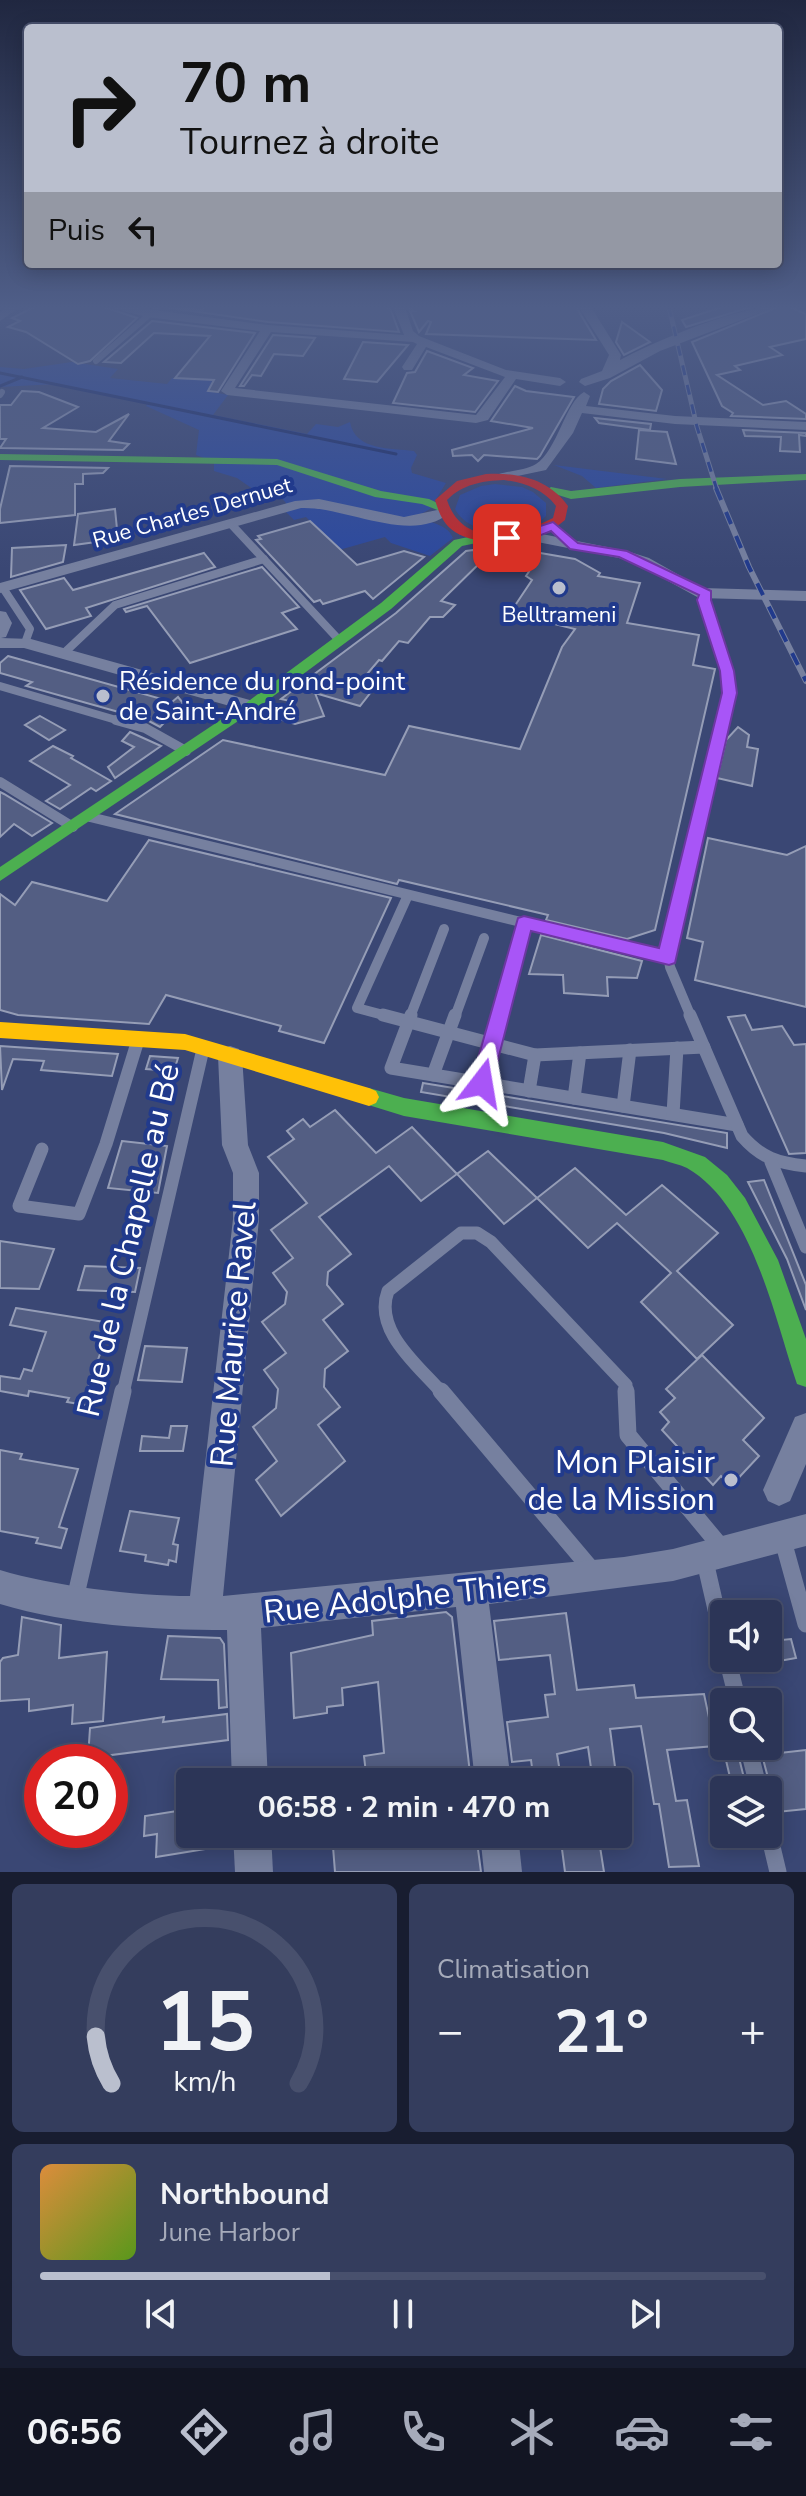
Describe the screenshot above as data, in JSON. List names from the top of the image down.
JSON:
{
  "streets": {
    "street": [
      "Rue Charles Dernuet",
      "Rue de la Chapelle au Bé",
      "Rue Maurice Ravel",
      "Rue Adolphe Thiers"
    ]
  },
  "crossings": [
    ["Rue de la Chapelle au Bé", "Rue Maurice Ravel"],
    ["Rue de la Chapelle au Bé", "Rue Adolphe Thiers"],
    ["Rue Maurice Ravel", "Rue Adolphe Thiers"]
  ],
  "places": ["Belltrameni", "Résidence du rond-point de Saint-André", "Mon Plaisir de la Mission"],
  "page": {
    "turn": ["70 m", "Tournez à droite"],
    "then": "Puis",
    "limit": "20",
    "trip": "06:58 · 2 min · 470 m",
    "tile": "Climatisation",
    "heat": ["−", "21°", "+"],
    "song": ["Northbound", "June Harbor"],
    "tabs": "06:56",
    "gauge": ["15", "km/h"]
  }
}
